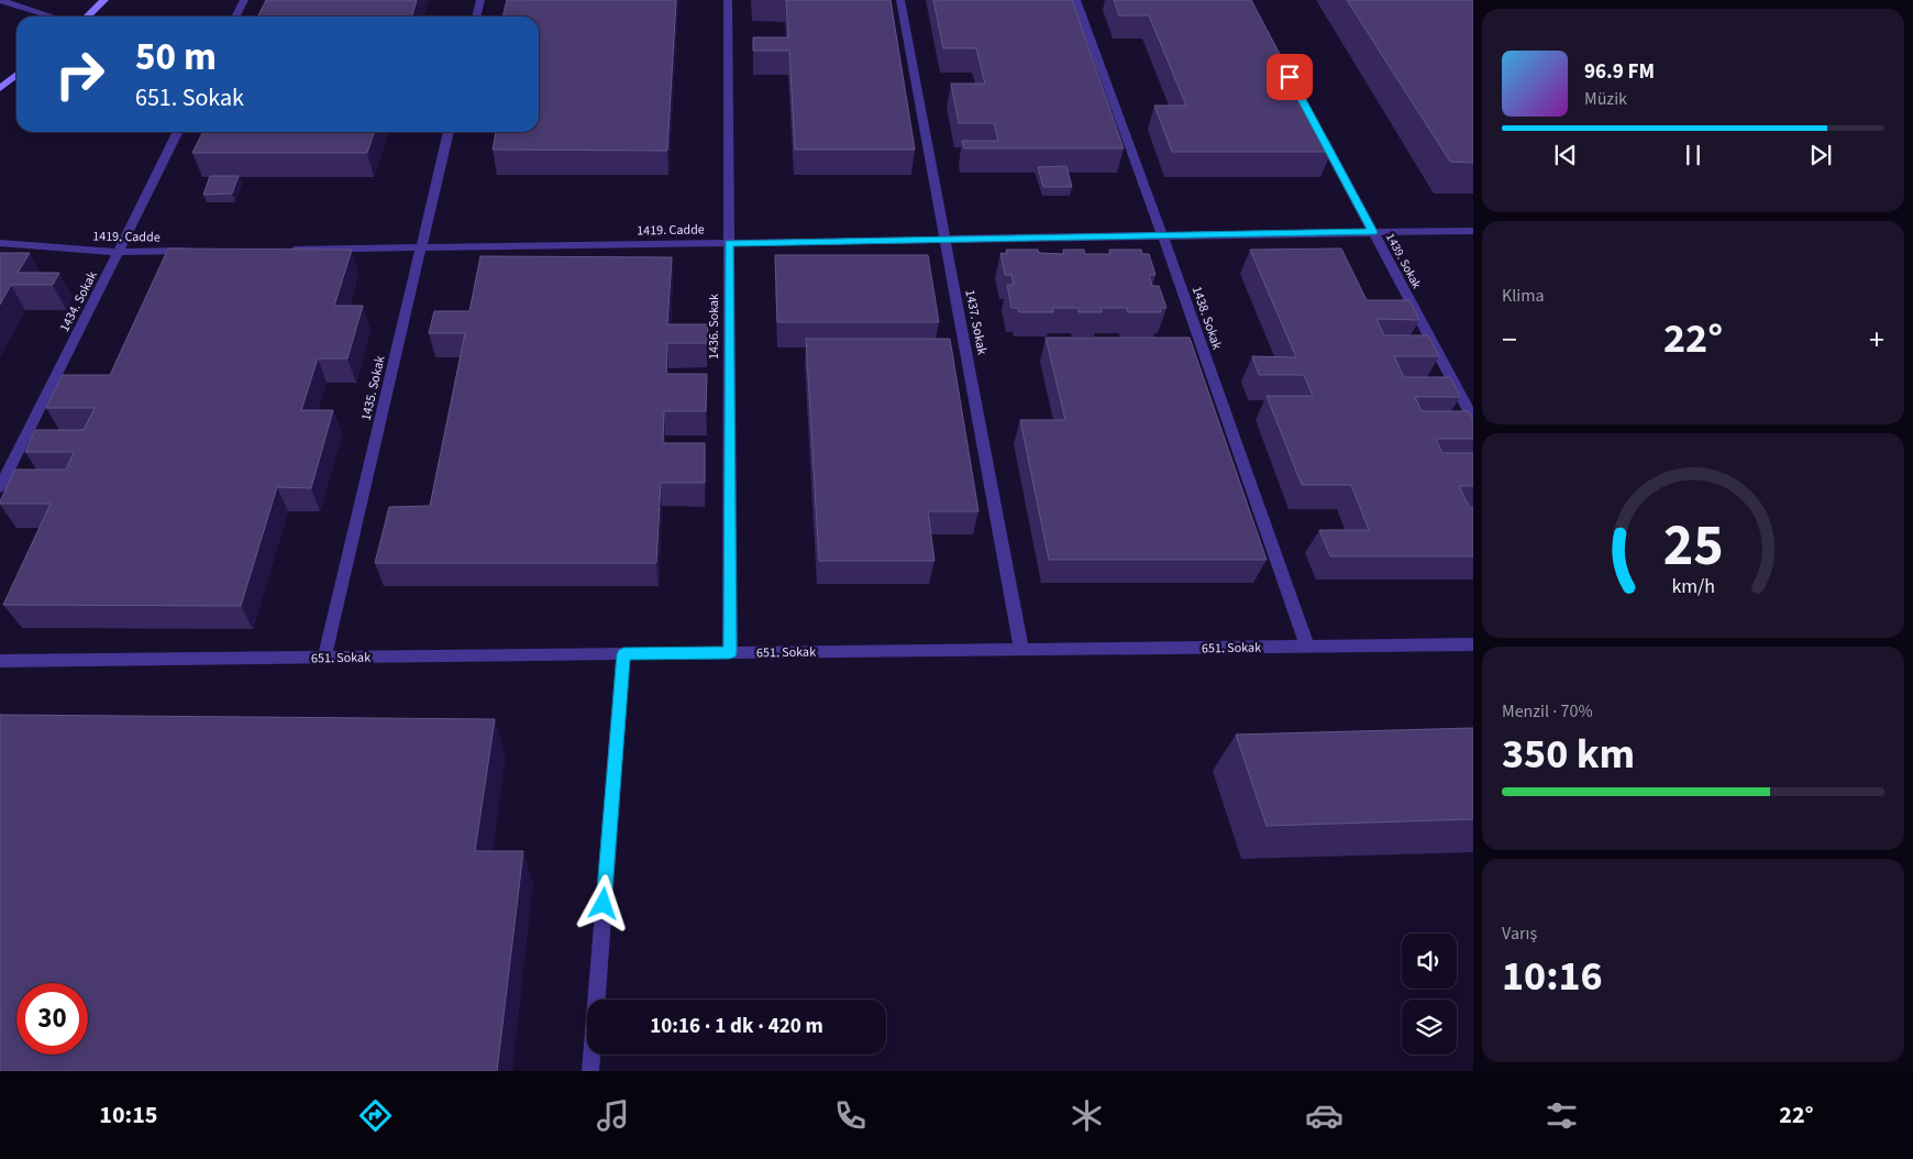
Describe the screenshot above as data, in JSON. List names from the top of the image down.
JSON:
{
  "streets": {
    "street": [
      "1419. Cadde",
      "1439. Sokak",
      "1434. Sokak",
      "1438. Sokak",
      "1437. Sokak",
      "1436. Sokak",
      "1435. Sokak",
      "651. Sokak"
    ]
  },
  "crossings": [
    ["1419. Cadde", "1439. Sokak"],
    ["1419. Cadde", "1434. Sokak"],
    ["1419. Cadde", "1438. Sokak"],
    ["1419. Cadde", "1437. Sokak"],
    ["1419. Cadde", "1436. Sokak"],
    ["1419. Cadde", "1435. Sokak"],
    ["1438. Sokak", "651. Sokak"],
    ["1437. Sokak", "651. Sokak"],
    ["1436. Sokak", "651. Sokak"],
    ["1435. Sokak", "651. Sokak"]
  ],
  "page": {
    "turn": ["50 m", "651. Sokak"],
    "song": ["96.9 FM", "Müzik"],
    "tile": [
      "Klima",
      ["Menzil · 70%", "350 km"],
      ["Varış", "10:16"]
    ],
    "heat": ["−", "22°", "+"],
    "limit": "30",
    "trip": "10:16 · 1 dk · 420 m",
    "tabs": ["10:15", "22°"],
    "gauge": ["25", "km/h"]
  }
}
